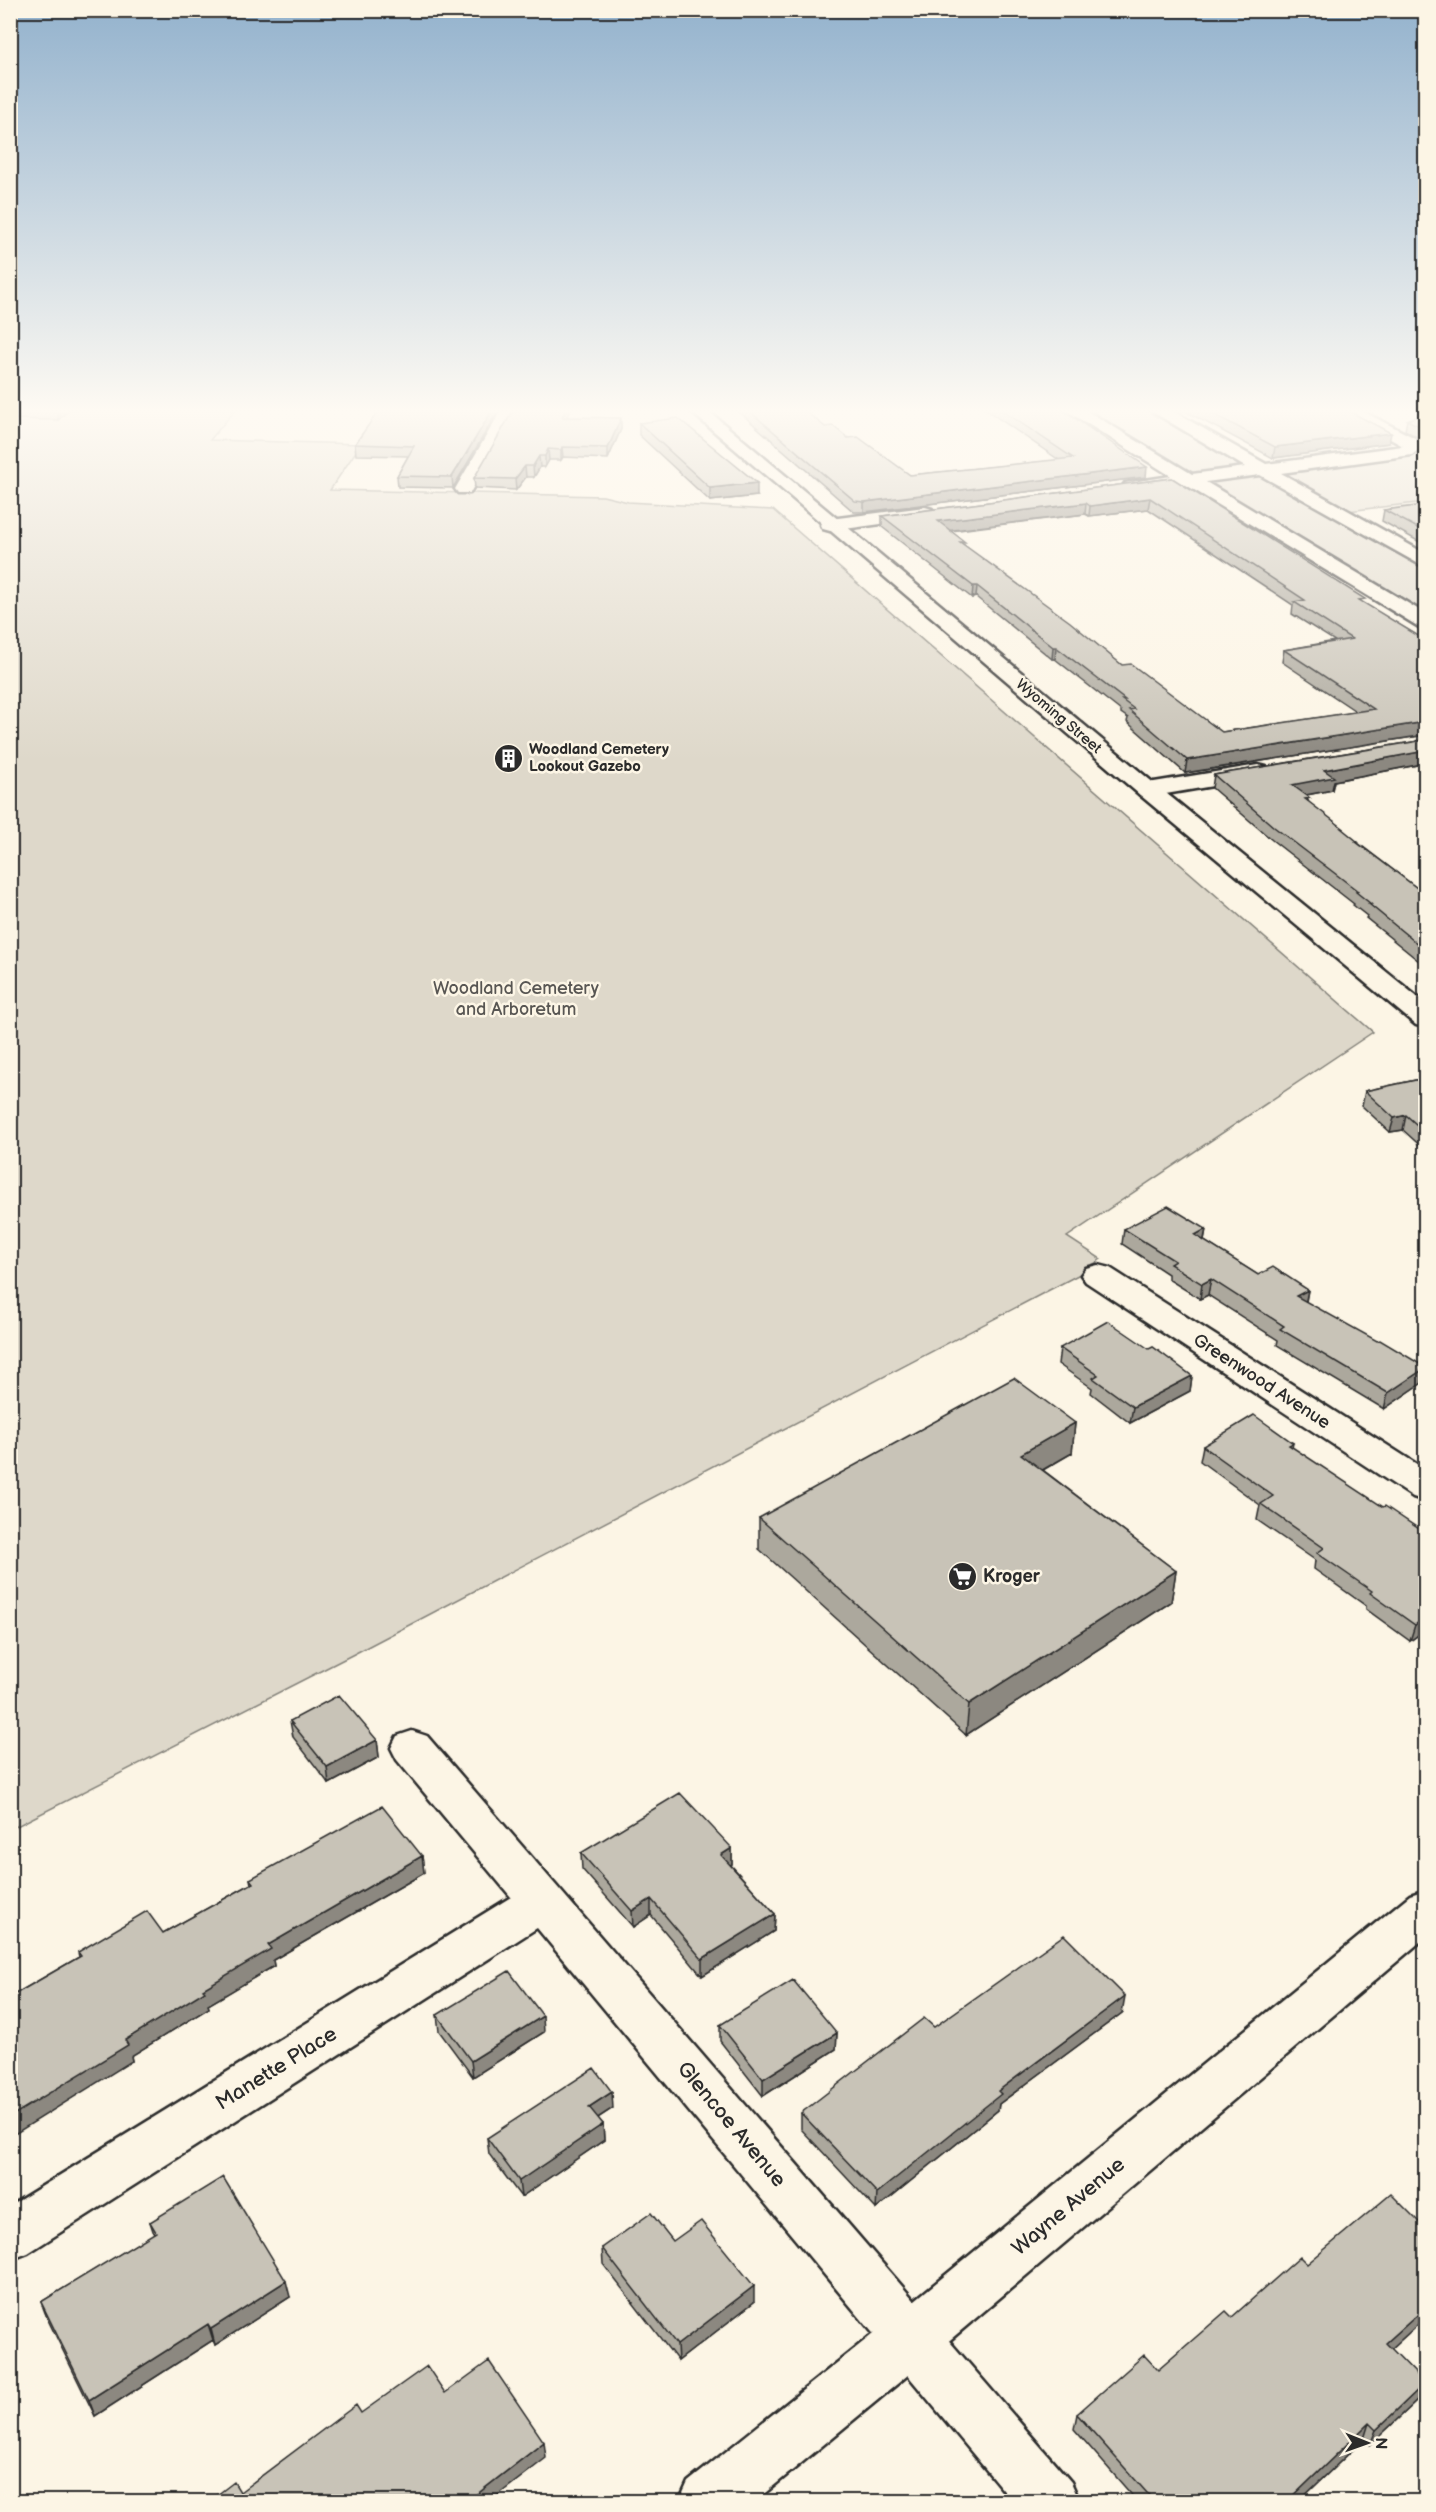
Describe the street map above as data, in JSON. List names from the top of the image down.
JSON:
{
  "streets": {
    "street": [
      "Wyoming Street",
      "Greenwood Avenue",
      "Manette Place",
      "Glencoe Avenue",
      "Wayne Avenue"
    ]
  },
  "crossings": [
    ["Manette Place", "Glencoe Avenue"],
    ["Glencoe Avenue", "Wayne Avenue"]
  ],
  "parks": ["Woodland Cemetery and Arboretum"],
  "places": {
    "building": ["Woodland Cemetery Lookout Gazebo"],
    "supermarket": ["Kroger"]
  },
  "north": "right"
}
